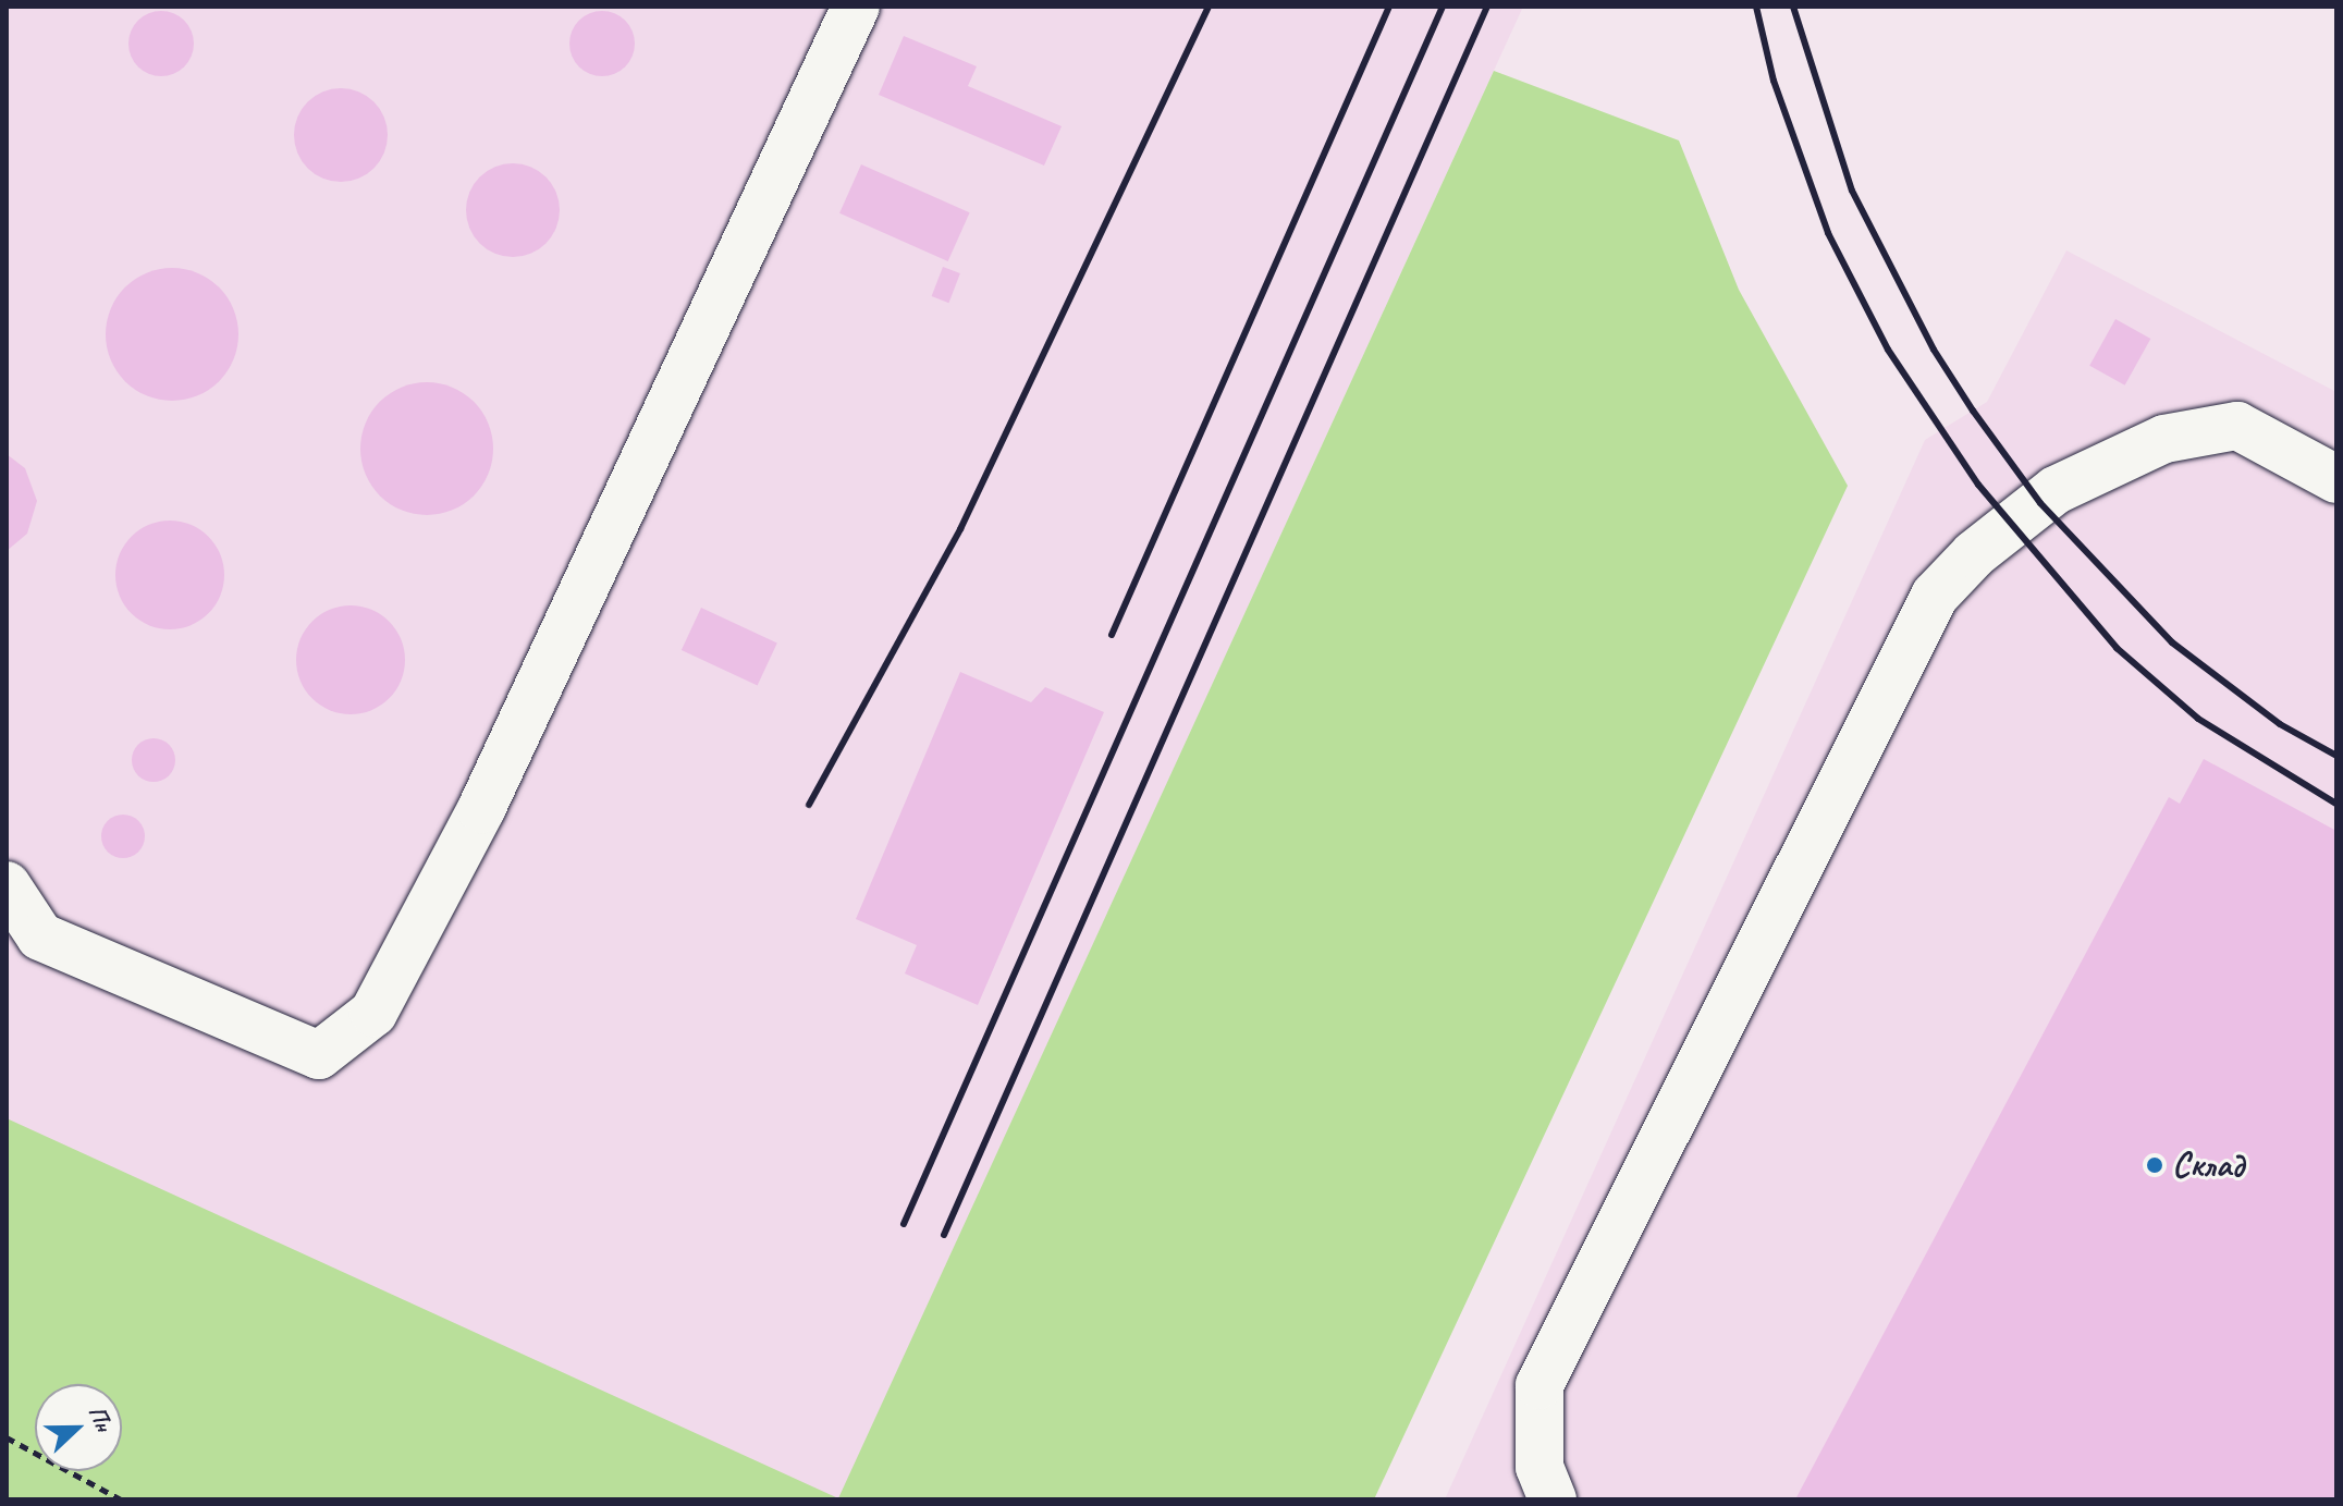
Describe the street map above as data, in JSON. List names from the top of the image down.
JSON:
{
  "places": ["Склад"],
  "north": "right"
}
